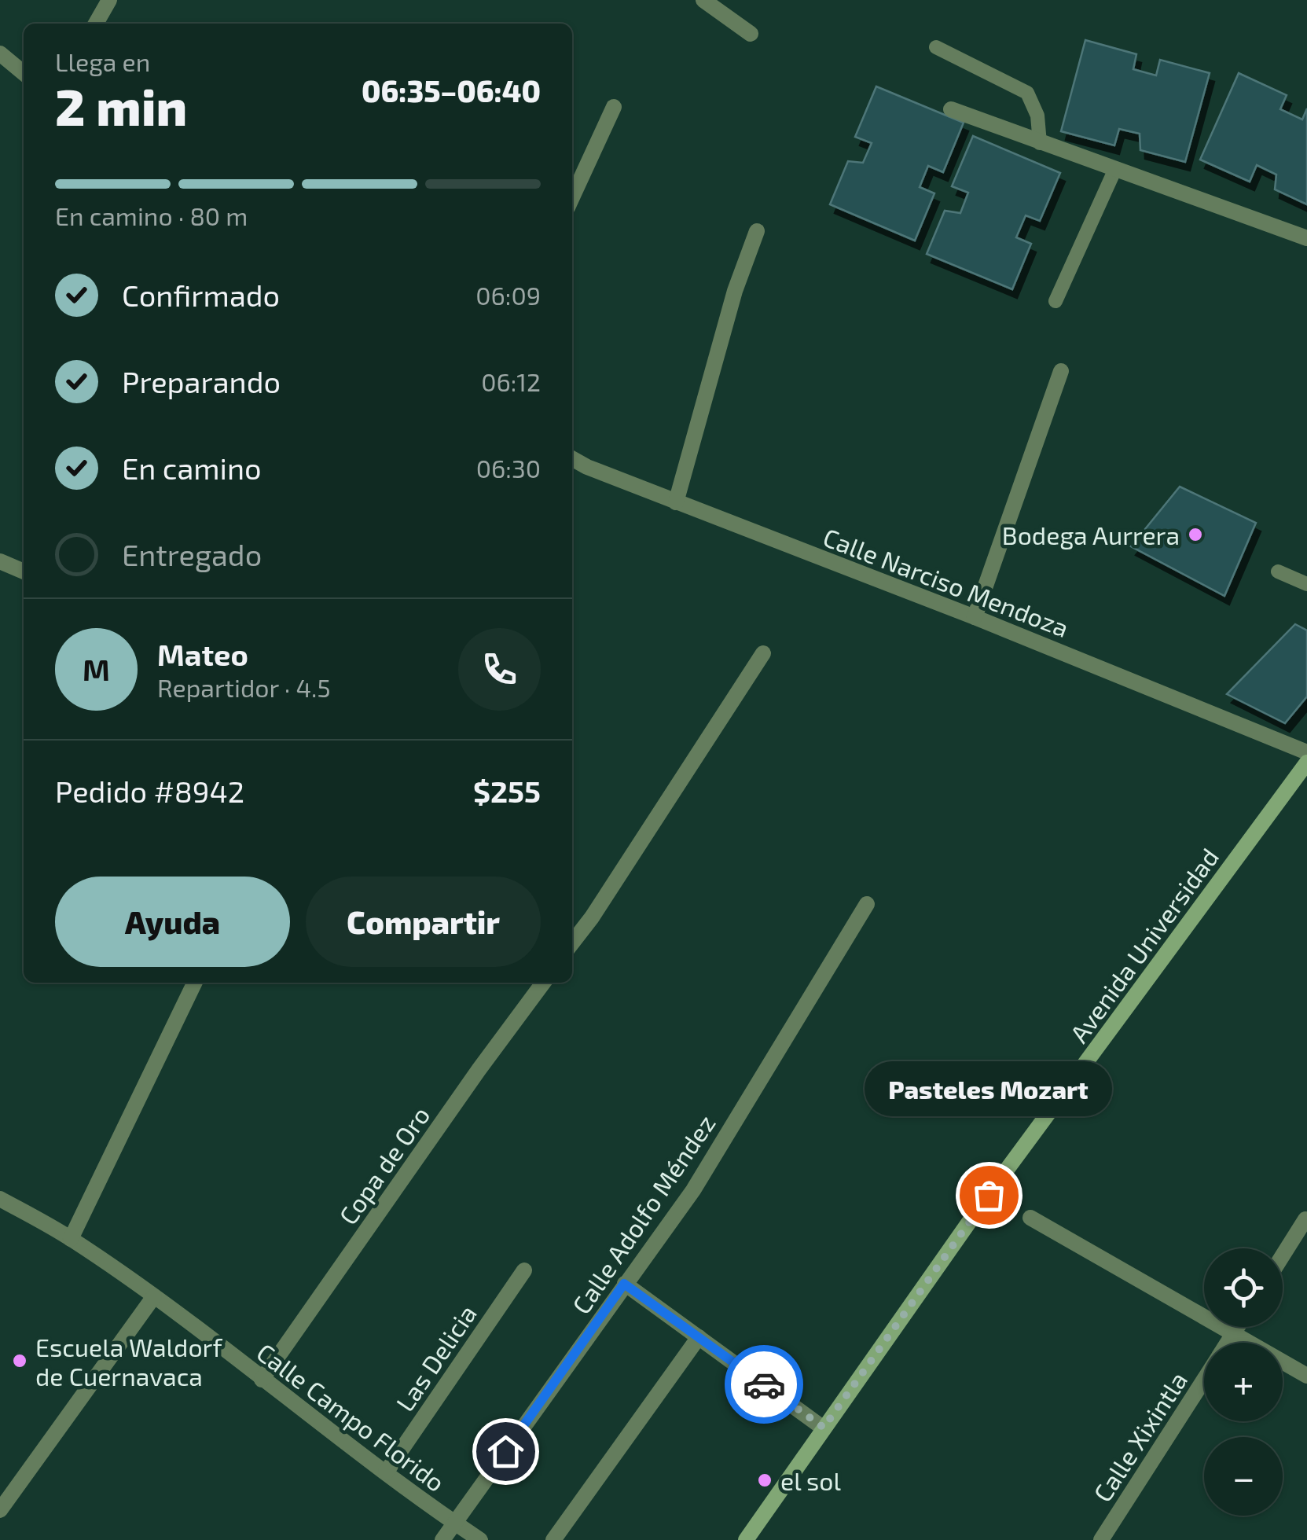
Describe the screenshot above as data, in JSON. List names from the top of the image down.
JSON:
{
  "streets": {
    "street": [
      "Calle Narciso Mendoza",
      "Avenida Universidad",
      "Copa de Oro",
      "Calle Adolfo Méndez",
      "Las Delicia",
      "Calle Campo Florido",
      "Calle Xixintla"
    ]
  },
  "crossings": [
    ["Copa de Oro", "Calle Campo Florido"],
    ["Calle Adolfo Méndez", "Calle Campo Florido"],
    ["Las Delicia", "Calle Campo Florido"]
  ],
  "places": [
    "Bodega Aurrera",
    "Pasteles Mozart",
    "Escuela Waldorf de Cuernavaca",
    "el sol"
  ],
  "page": {
    "heading": ["2 min", "Llega en", "06:35–06:40"],
    "panel": [
      "Mateo",
      "Repartidor · 4.5",
      "Pedido #8942",
      "$255"
    ],
    "bar": "En camino · 80 m",
    "list": [
      ["Confirmado", "06:09"],
      ["Preparando", "06:12"],
      ["En camino", "06:30"],
      "Entregado"
    ],
    "round": "M",
    "buttons": ["Ayuda", "Compartir"],
    "bubble": "Pasteles Mozart",
    "map_buttons": ["+", "−"]
  }
}
